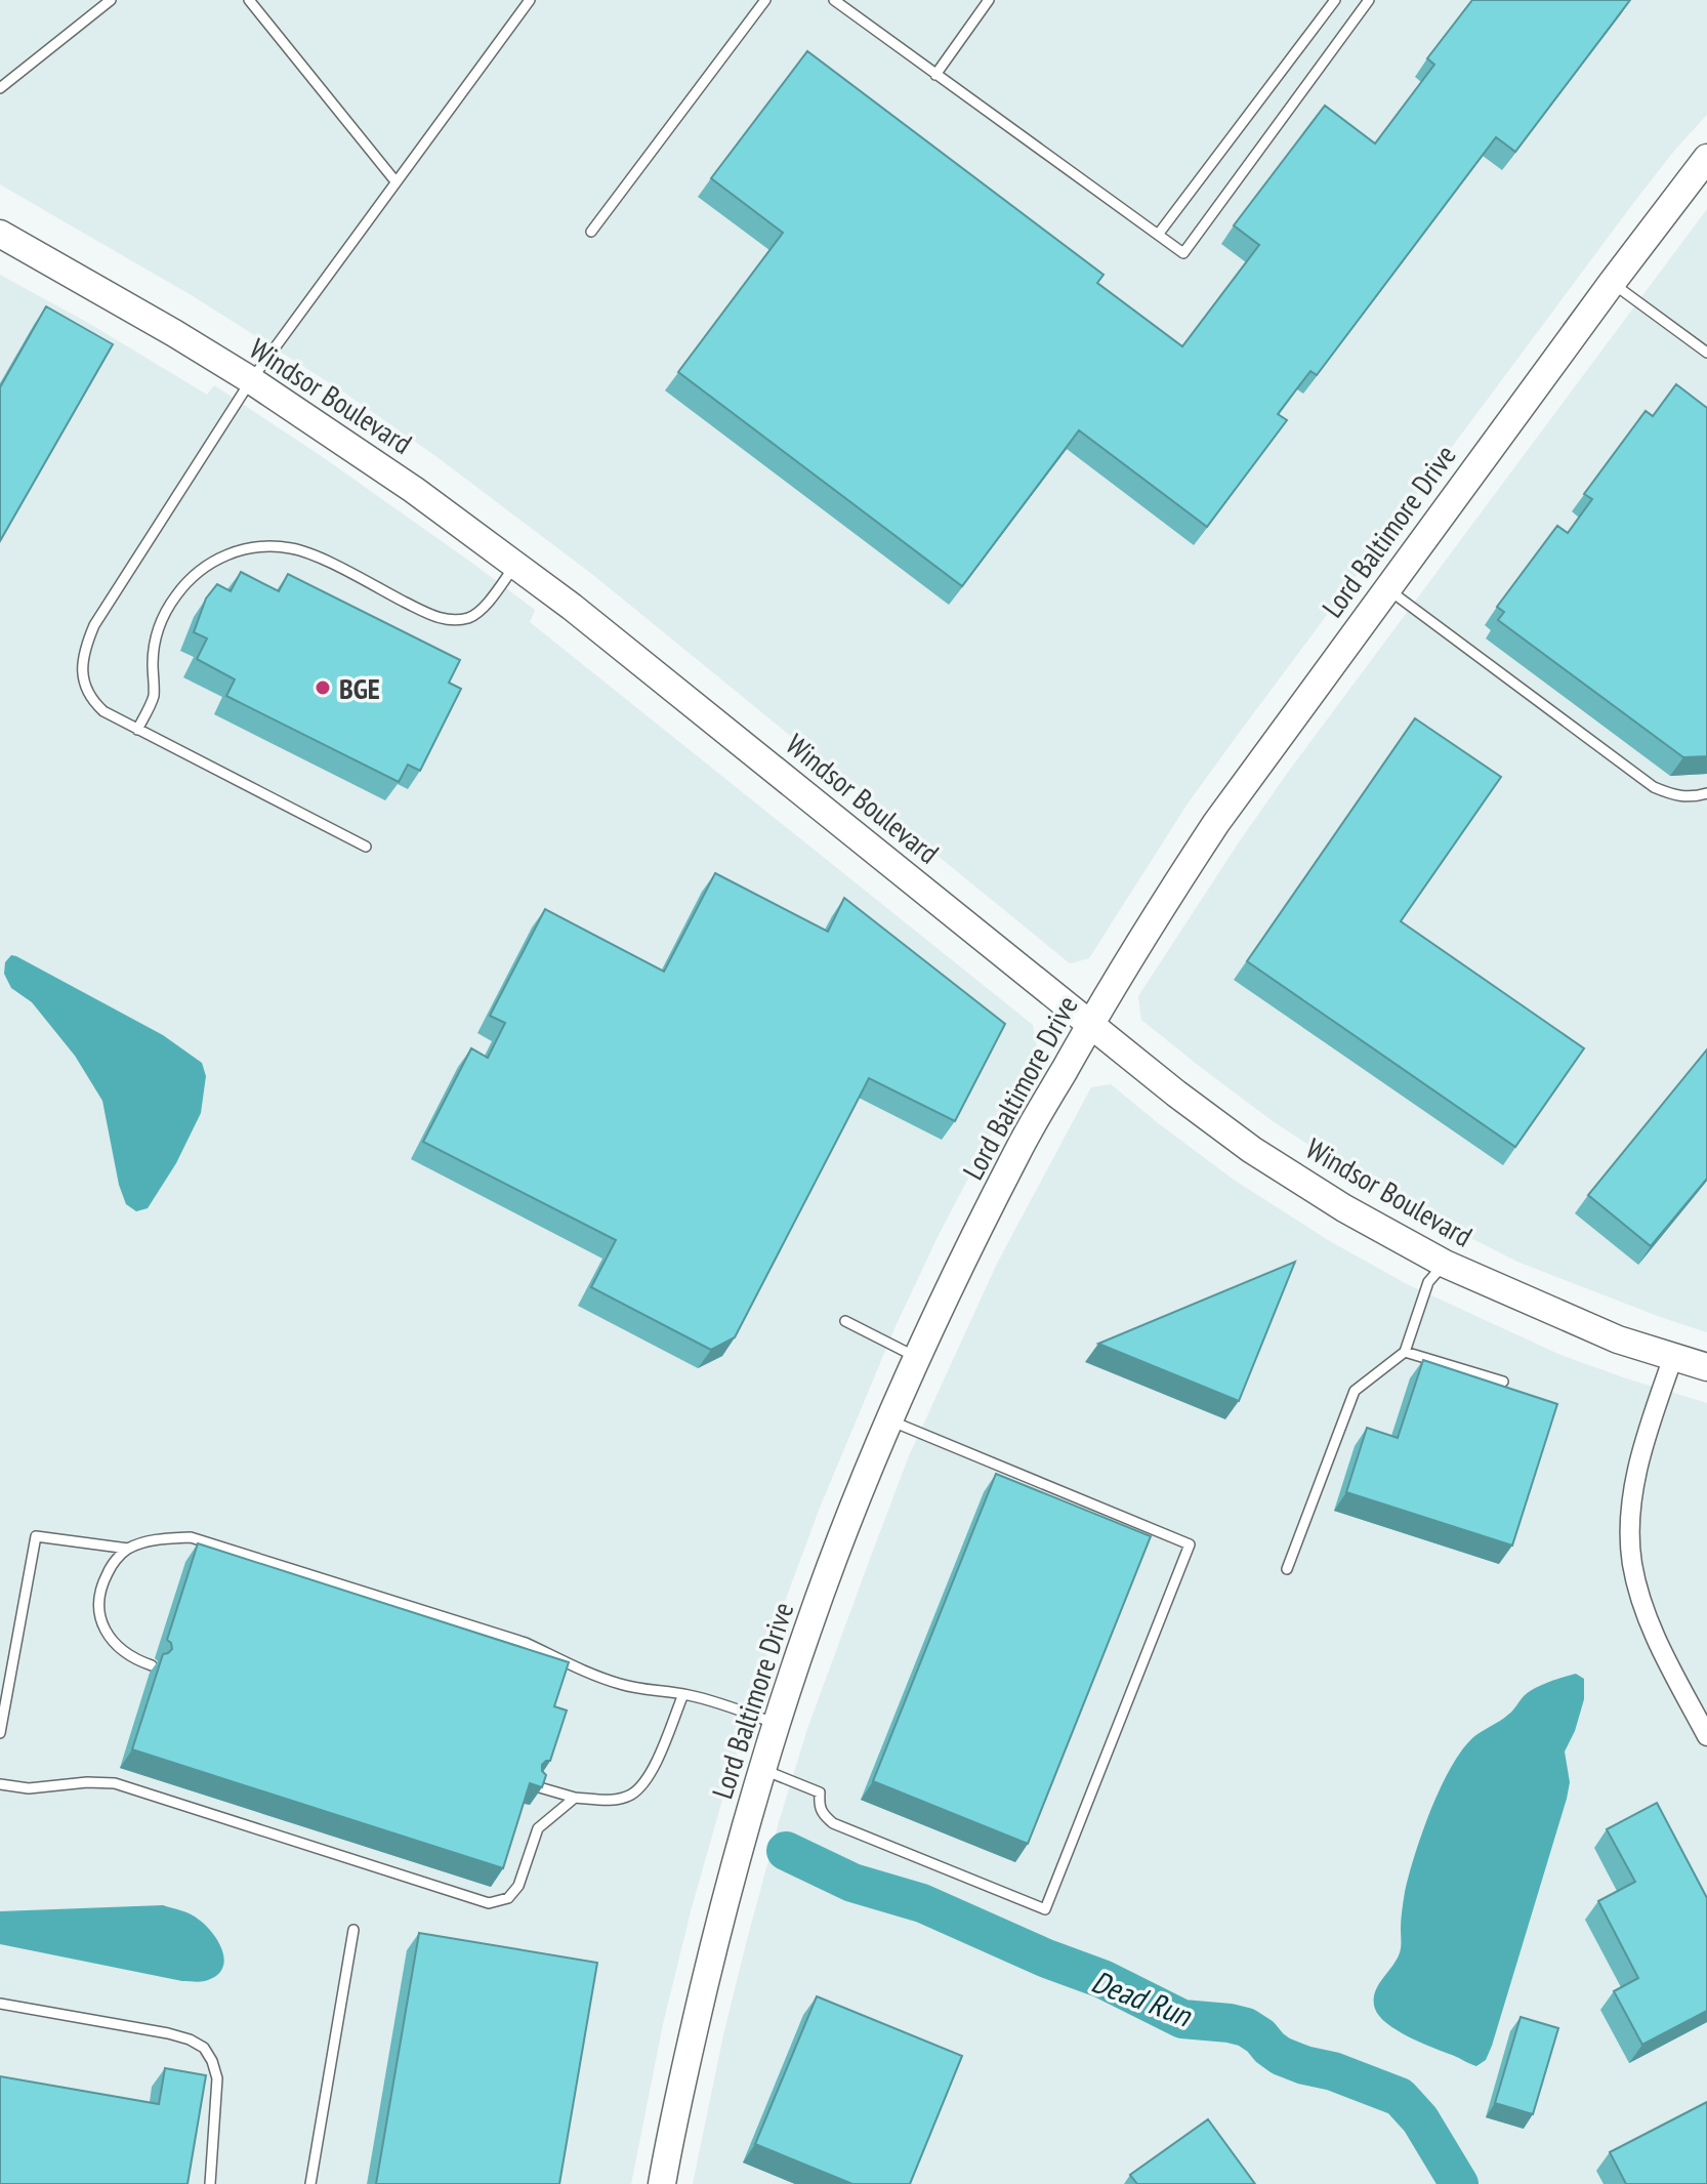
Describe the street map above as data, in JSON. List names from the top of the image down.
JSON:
{
  "streets": {
    "main road": ["Windsor Boulevard", "Lord Baltimore Drive"]
  },
  "crossings": [
    ["Windsor Boulevard", "Lord Baltimore Drive"]
  ],
  "water": ["Dead Run"],
  "places": ["BGE"]
}
